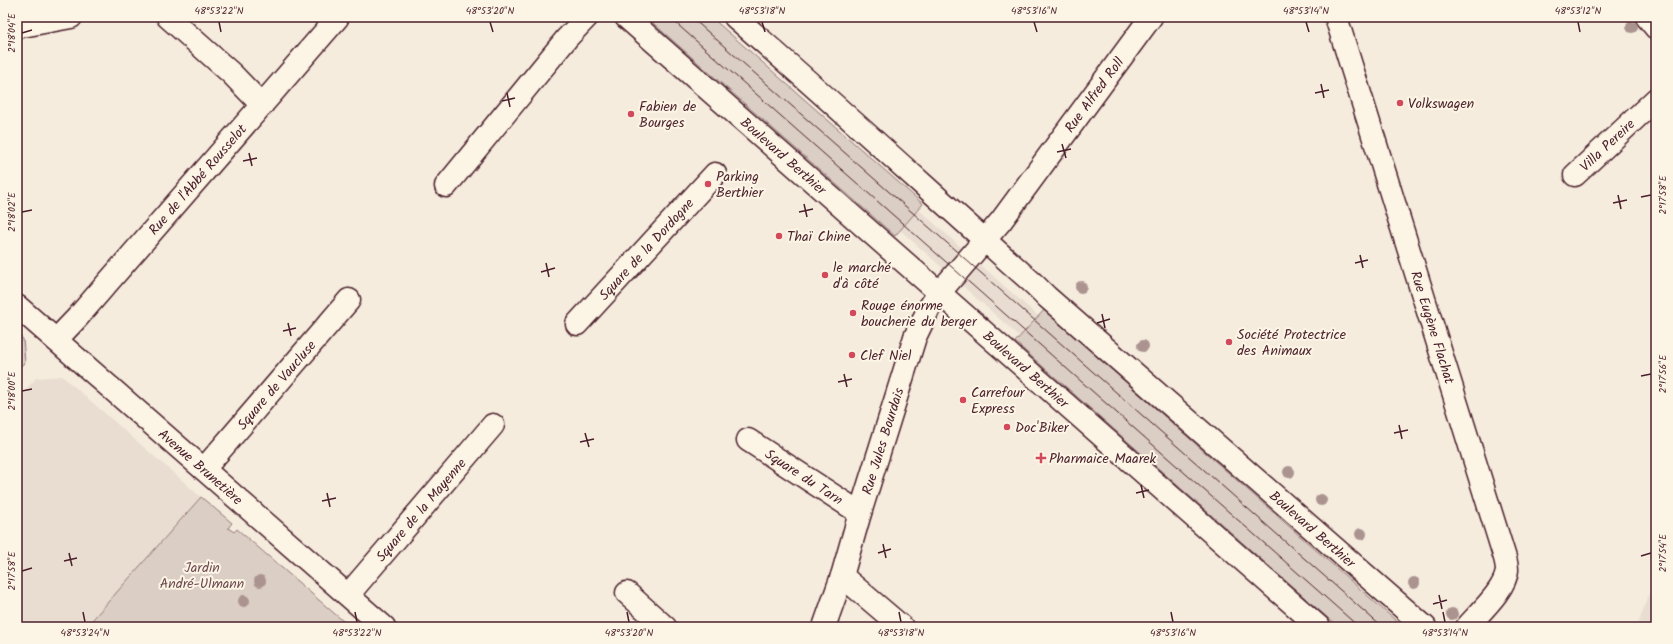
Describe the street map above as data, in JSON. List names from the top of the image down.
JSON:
{
  "streets": {
    "street": [
      "Rue Alfred Roll",
      "Villa Pereire",
      "Boulevard Berthier",
      "Rue de l'Abbé Rousselot",
      "Square de la Dordogne",
      "Rue Eugène Flachat",
      "Square de Vaucluse",
      "Rue Jules Bourdais",
      "Avenue Brunetière",
      "Square du Tarn",
      "Square de la Mayenne"
    ]
  },
  "crossings": [
    ["Rue Alfred Roll", "Boulevard Berthier"],
    ["Rue Alfred Roll", "Rue Jules Bourdais"],
    ["Boulevard Berthier", "Rue Jules Bourdais"],
    ["Rue de l'Abbé Rousselot", "Avenue Brunetière"],
    ["Square de Vaucluse", "Avenue Brunetière"],
    ["Rue Jules Bourdais", "Square du Tarn"],
    ["Avenue Brunetière", "Square de la Mayenne"]
  ],
  "parks": ["Jardin André-Ulmann"],
  "places": {
    "other": [
      "Volkswagen",
      "Fabien de Bourges",
      "Parking Berthier",
      "Thaï Chine",
      "le marché d'à côté",
      "Rouge énorme boucherie du berger",
      "Société Protectrice des Animaux",
      "Clef Niel",
      "Carrefour Express",
      "Doc'Biker"
    ],
    "health": ["Pharmaice Maarek"]
  },
  "coordinates": [
    "48°53'22\"N",
    "48°53'20\"N",
    "48°53'18\"N",
    "48°53'16\"N",
    "48°53'14\"N",
    "48°53'12\"N",
    "2°18'04\"E",
    "2°17'58\"E",
    "2°18'02\"E",
    "2°17'56\"E",
    "2°18'00\"E",
    "2°17'54\"E",
    "48°53'24\"N"
  ]
}
